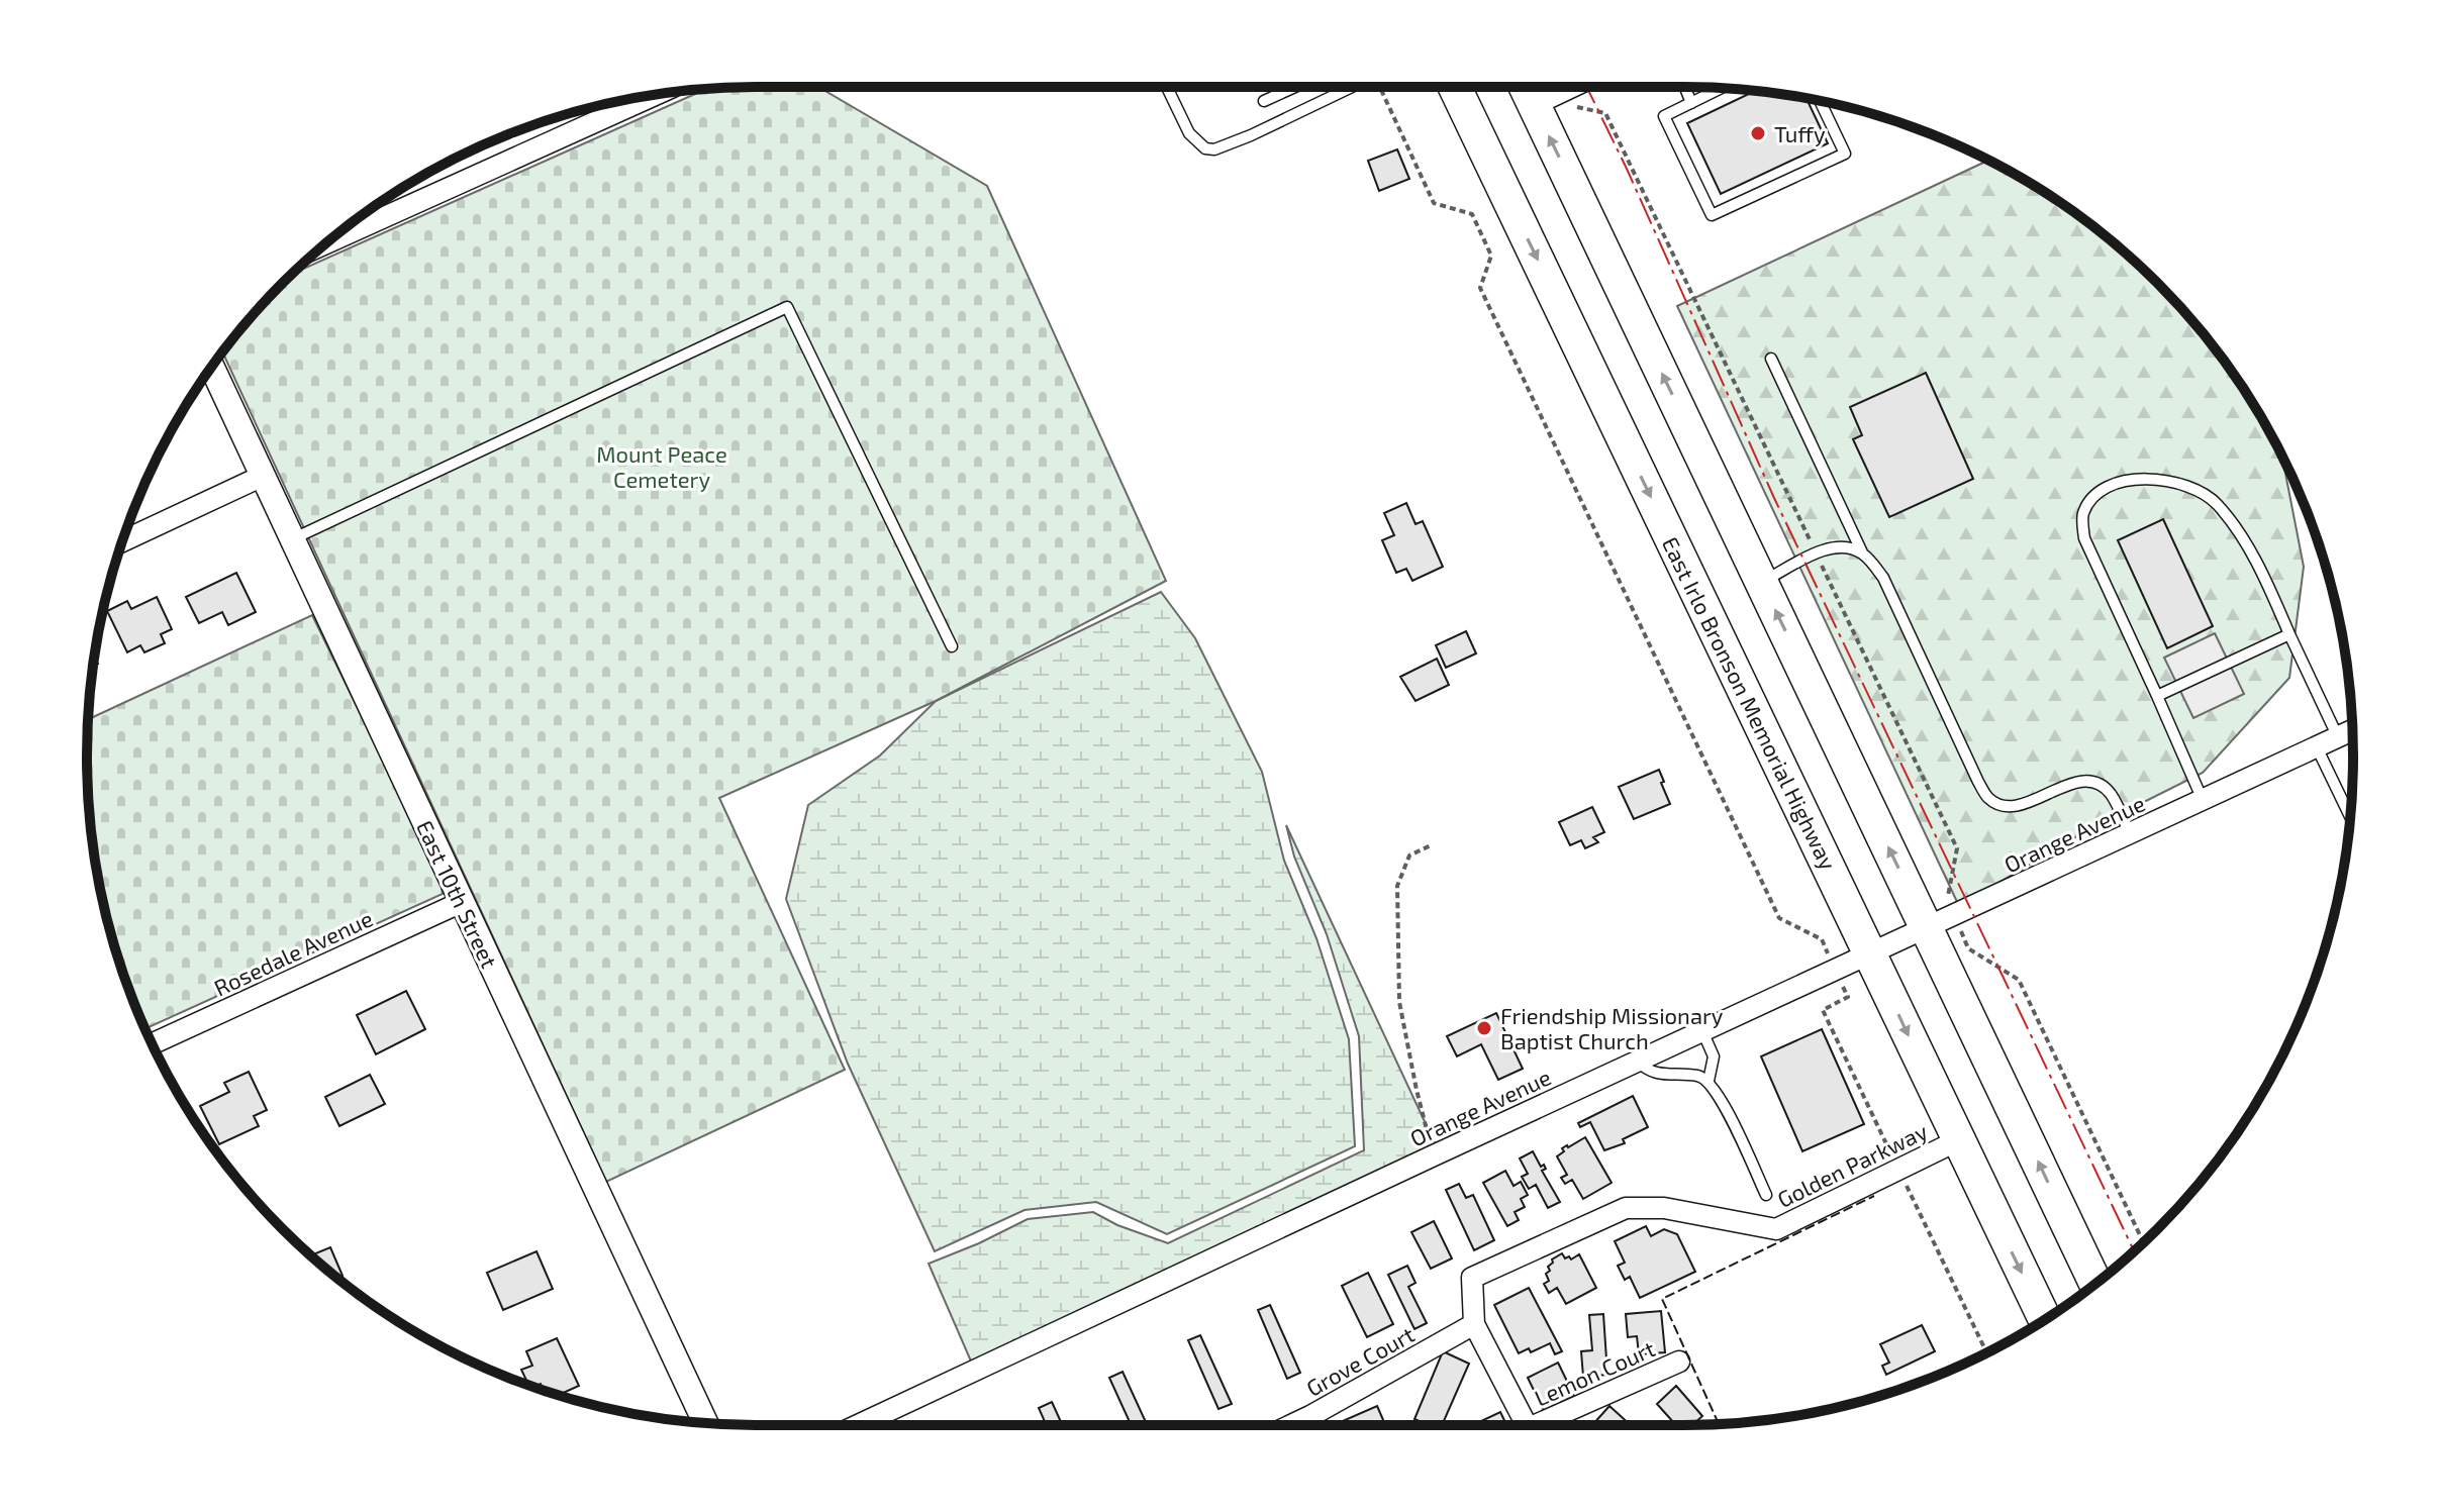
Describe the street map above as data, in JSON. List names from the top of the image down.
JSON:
{
  "streets": {
    "highway": ["East Irlo Bronson Memorial Highway"],
    "street": [
      "Orange Avenue",
      "East 10th Street",
      "Rosedale Avenue",
      "Golden Parkway",
      "Grove Court",
      "Lemon Court"
    ]
  },
  "crossings": [
    ["East Irlo Bronson Memorial Highway", "Orange Avenue"],
    ["East Irlo Bronson Memorial Highway", "Golden Parkway"],
    ["East 10th Street", "Rosedale Avenue"],
    ["Golden Parkway", "Grove Court"]
  ],
  "parks": ["Mount Peace Cemetery"],
  "places": ["Tuffy", "Friendship Missionary Baptist Church"]
}
